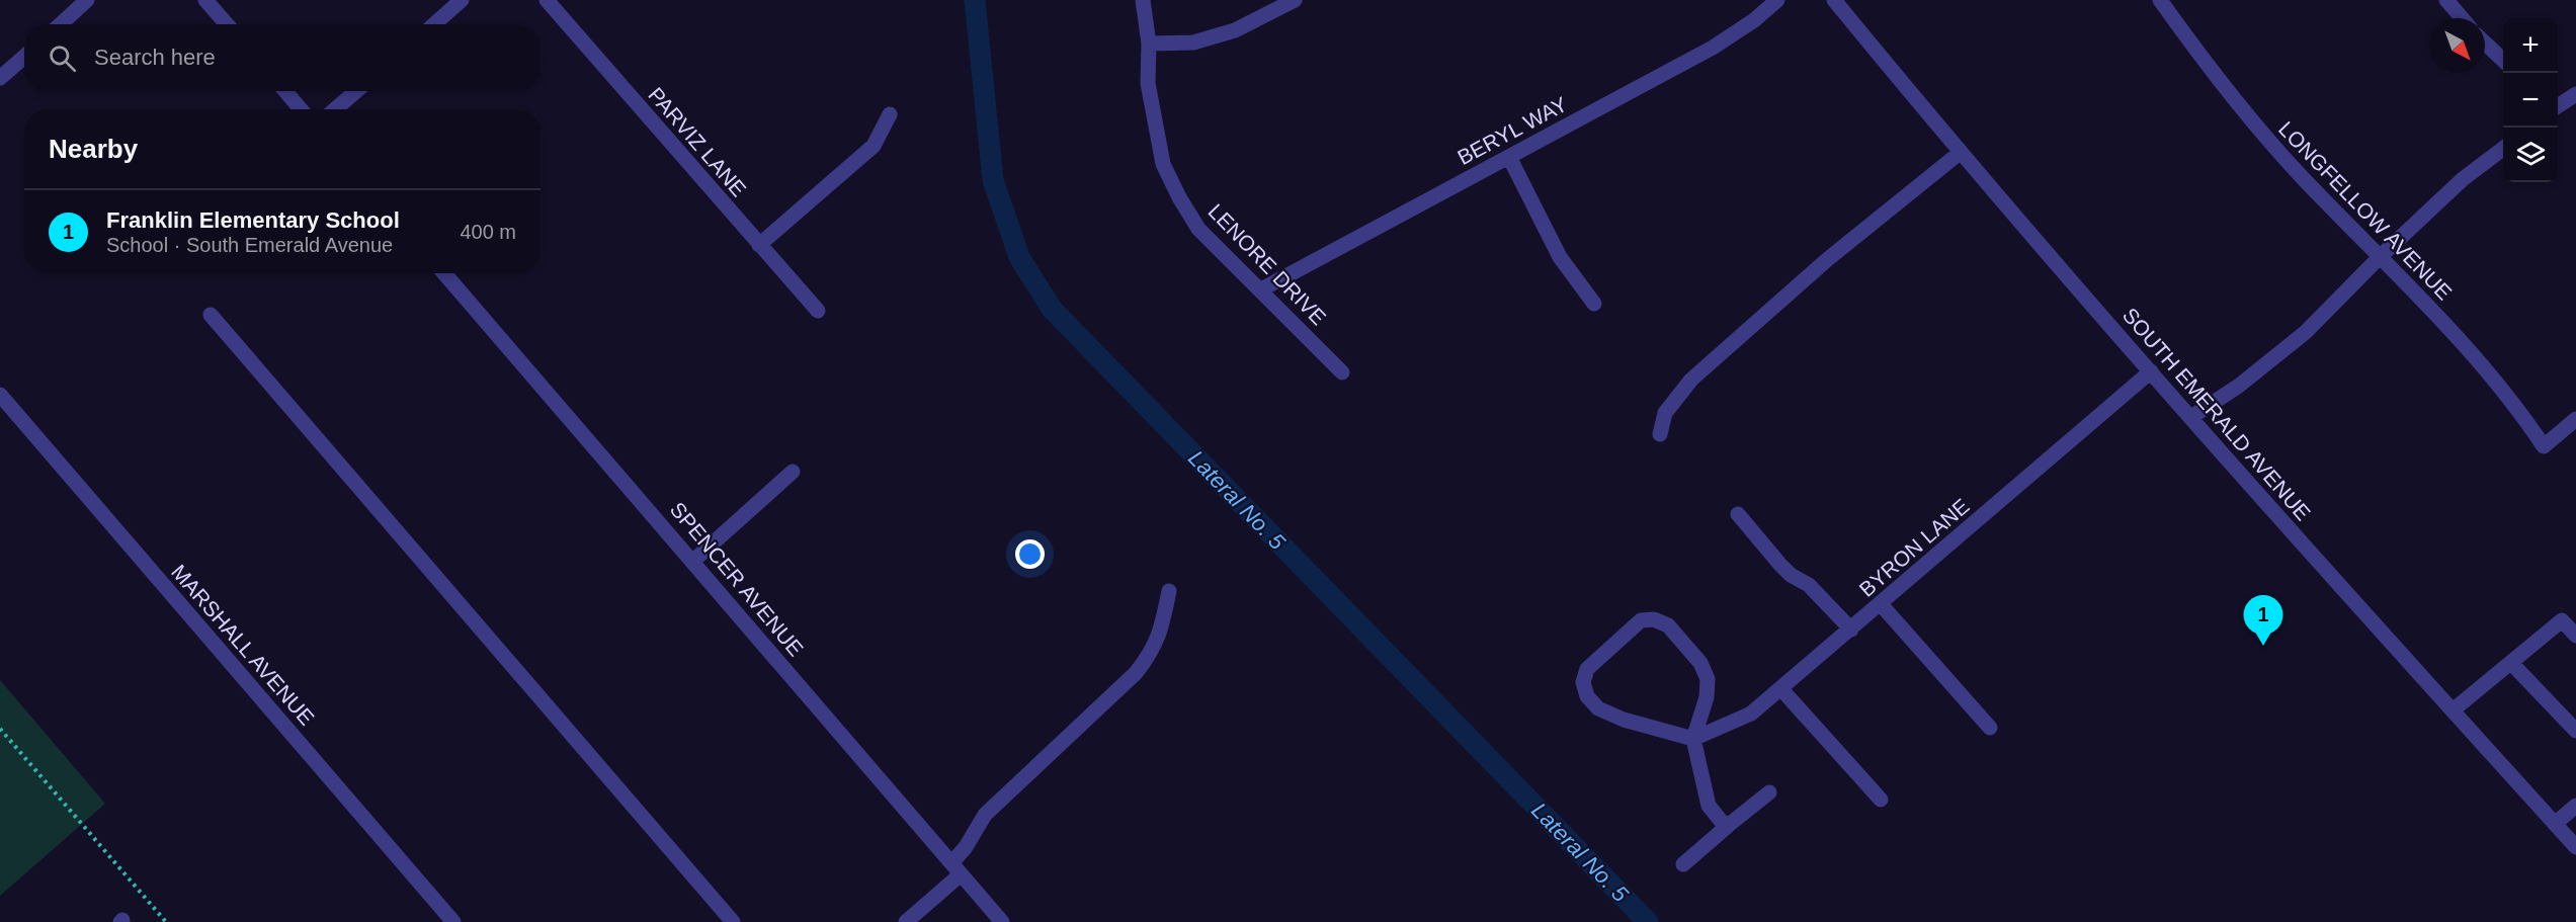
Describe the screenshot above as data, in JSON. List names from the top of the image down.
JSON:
{
  "streets": {
    "street": [
      "BERYL WAY",
      "PARVIZ LANE",
      "LONGFELLOW AVENUE",
      "LENORE DRIVE",
      "SOUTH EMERALD AVENUE",
      "BYRON LANE",
      "SPENCER AVENUE",
      "MARSHALL AVENUE"
    ]
  },
  "crossings": [
    ["BERYL WAY", "LENORE DRIVE"],
    ["SOUTH EMERALD AVENUE", "BYRON LANE"]
  ],
  "water": ["Lateral No. 5"],
  "north": "bottom right",
  "page": {
    "map_buttons": ["+", "−"],
    "search": "Search here",
    "heading": "Nearby",
    "list": [
      {
        "mark": "1",
        "name": "Franklin Elementary School",
        "note": "School · South Emerald Avenue",
        "value": "400 m"
      }
    ],
    "pins": "1"
  }
}
